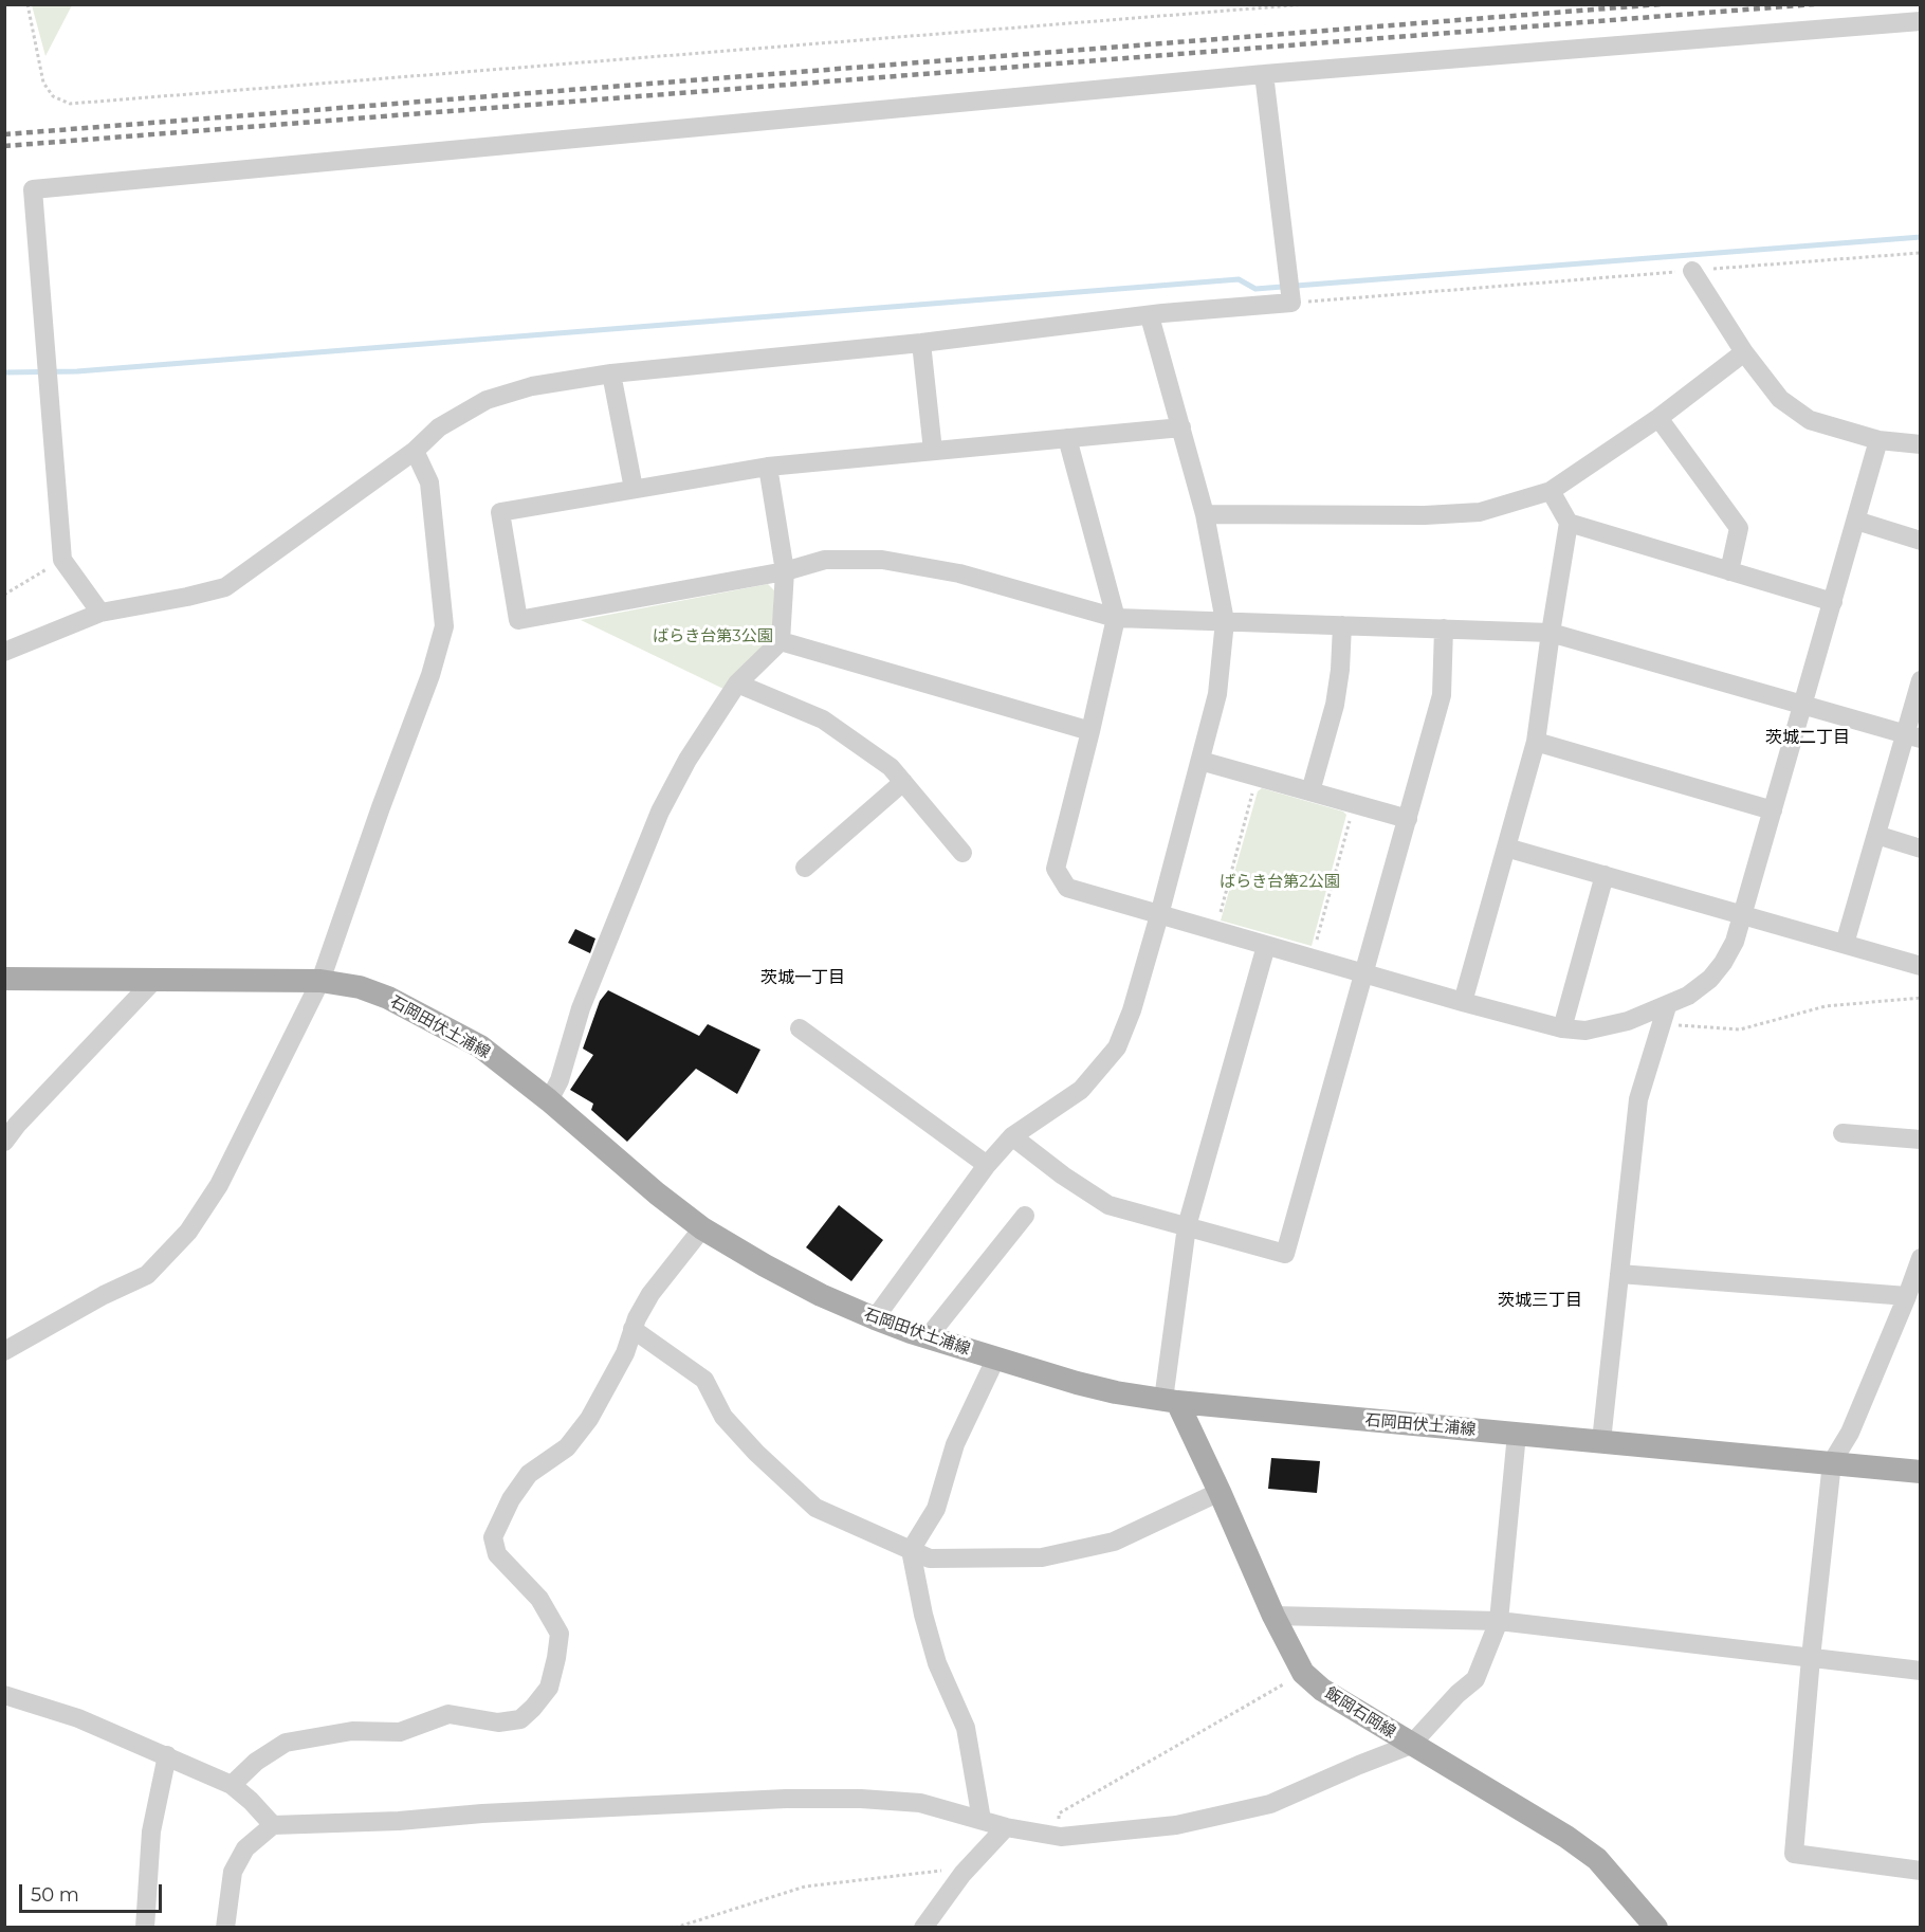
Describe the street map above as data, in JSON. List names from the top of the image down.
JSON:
{
  "streets": {
    "main road": ["石岡田伏土浦線", "飯岡石岡線"]
  },
  "crossings": [
    ["石岡田伏土浦線", "飯岡石岡線"]
  ],
  "districts": ["茨城二丁目", "茨城一丁目", "茨城三丁目"],
  "parks": ["ばらき台第3公園", "ばらき台第2公園"],
  "scale_bar": "50 m"
}
